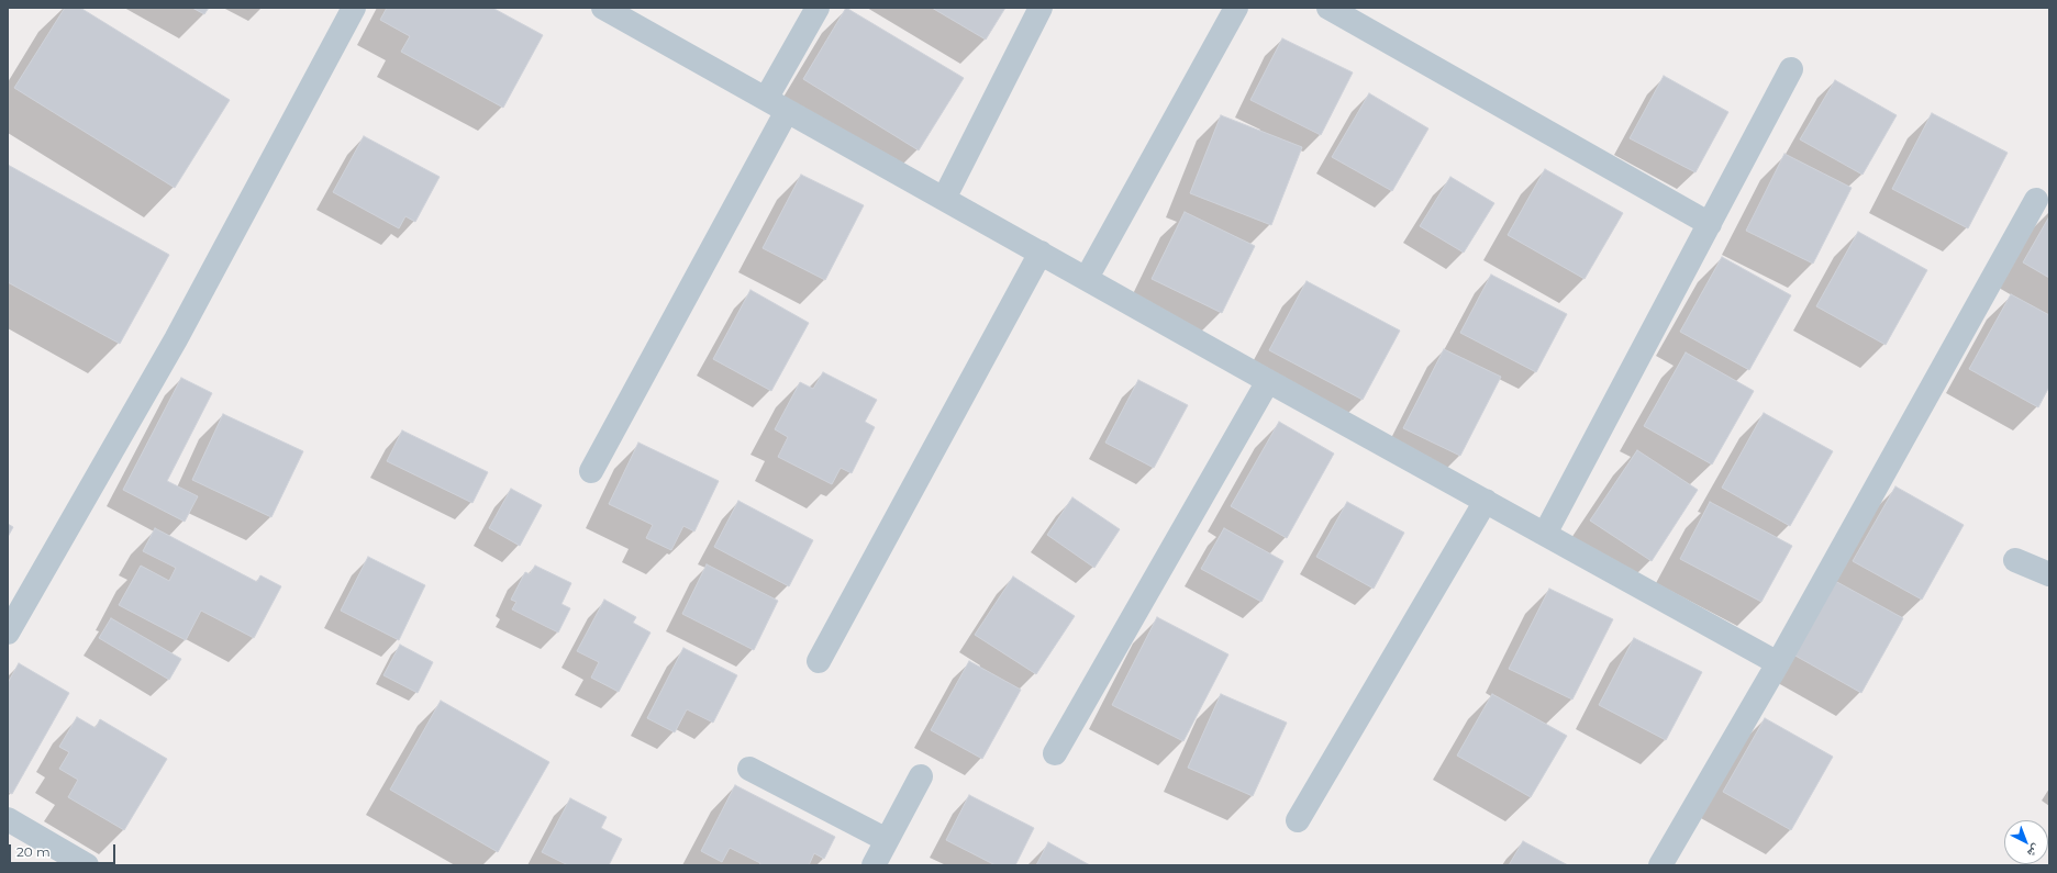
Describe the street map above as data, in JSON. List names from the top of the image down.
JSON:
{
  "scale_bar": "20 m",
  "north": "bottom right"
}
